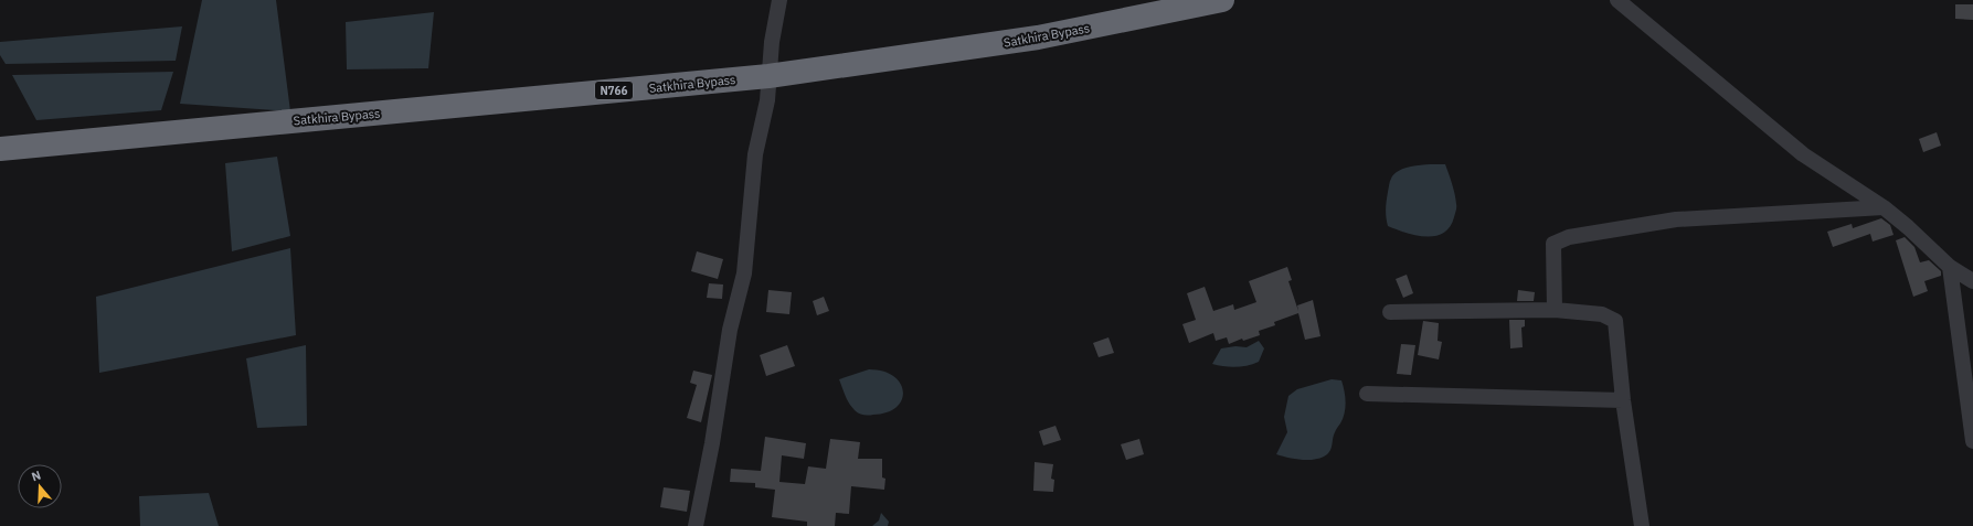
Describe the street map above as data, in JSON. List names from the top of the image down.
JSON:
{
  "streets": {
    "highway": ["Satkhira Bypass", "N766"]
  },
  "north": "top"
}
